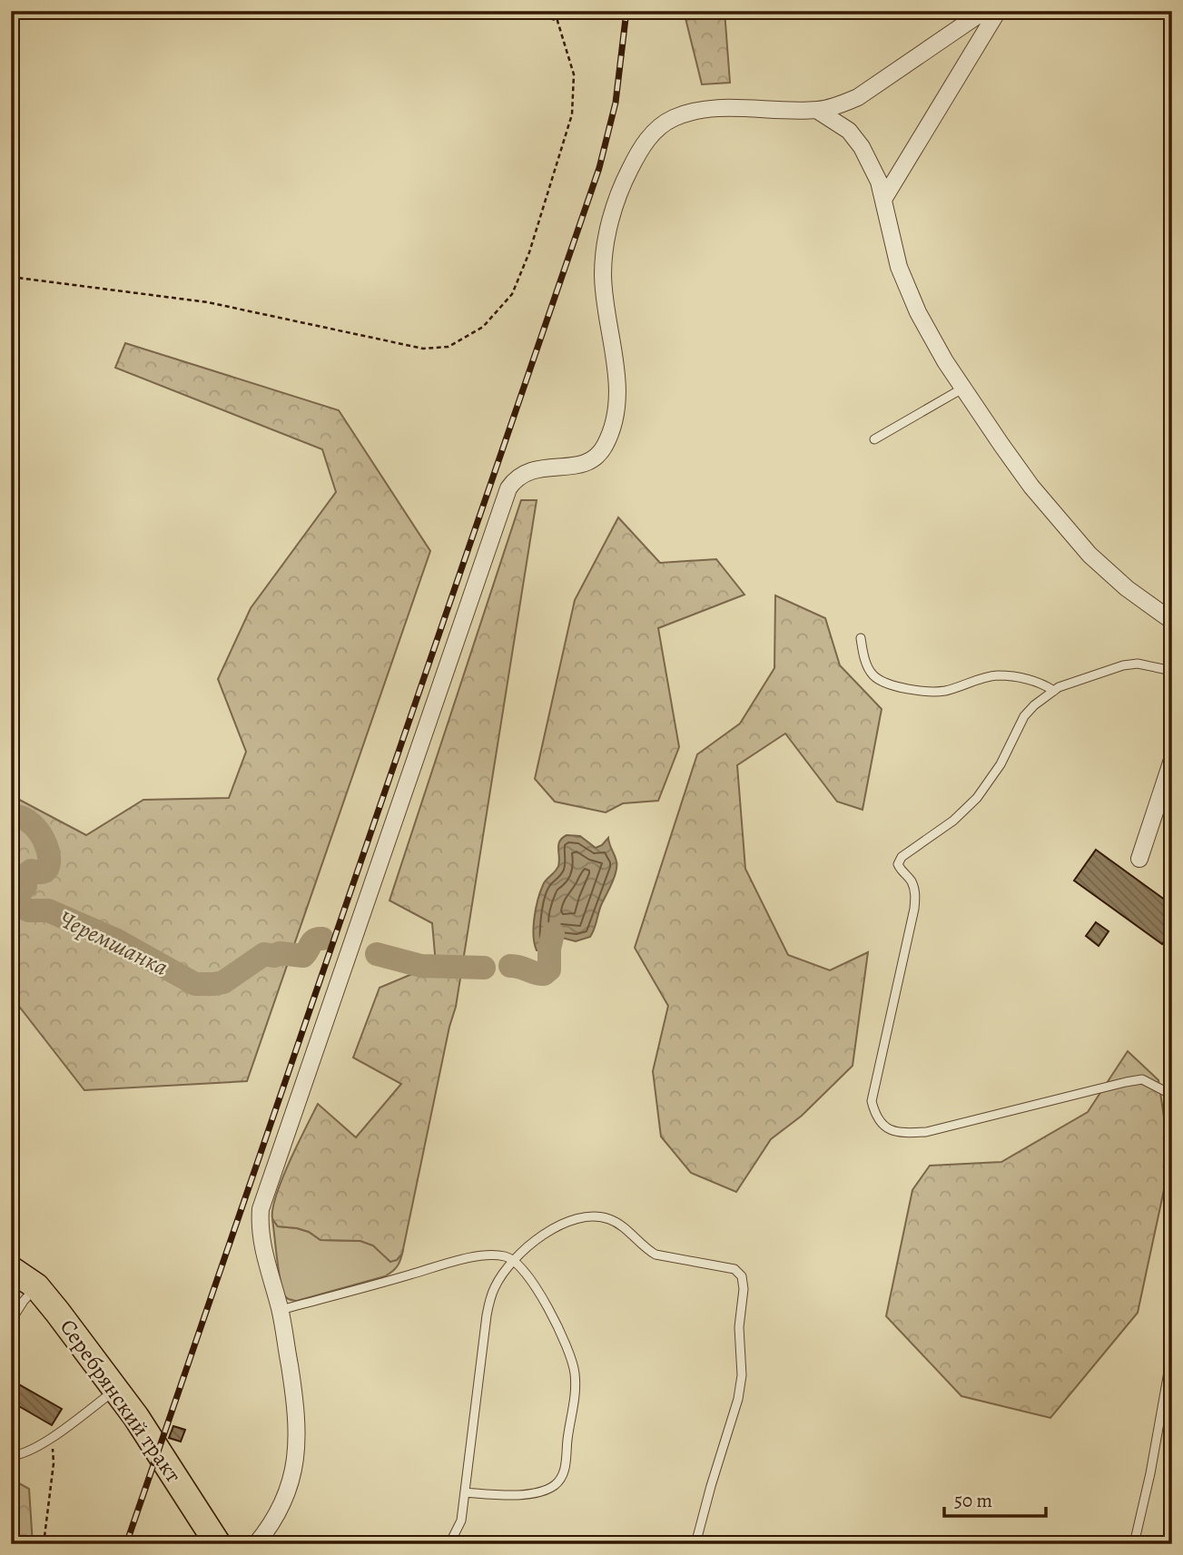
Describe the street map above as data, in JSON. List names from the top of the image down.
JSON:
{
  "streets": {
    "main road": ["Серебрянский тракт"]
  },
  "water": ["Черемшанка"],
  "scale_bar": "50 m"
}
